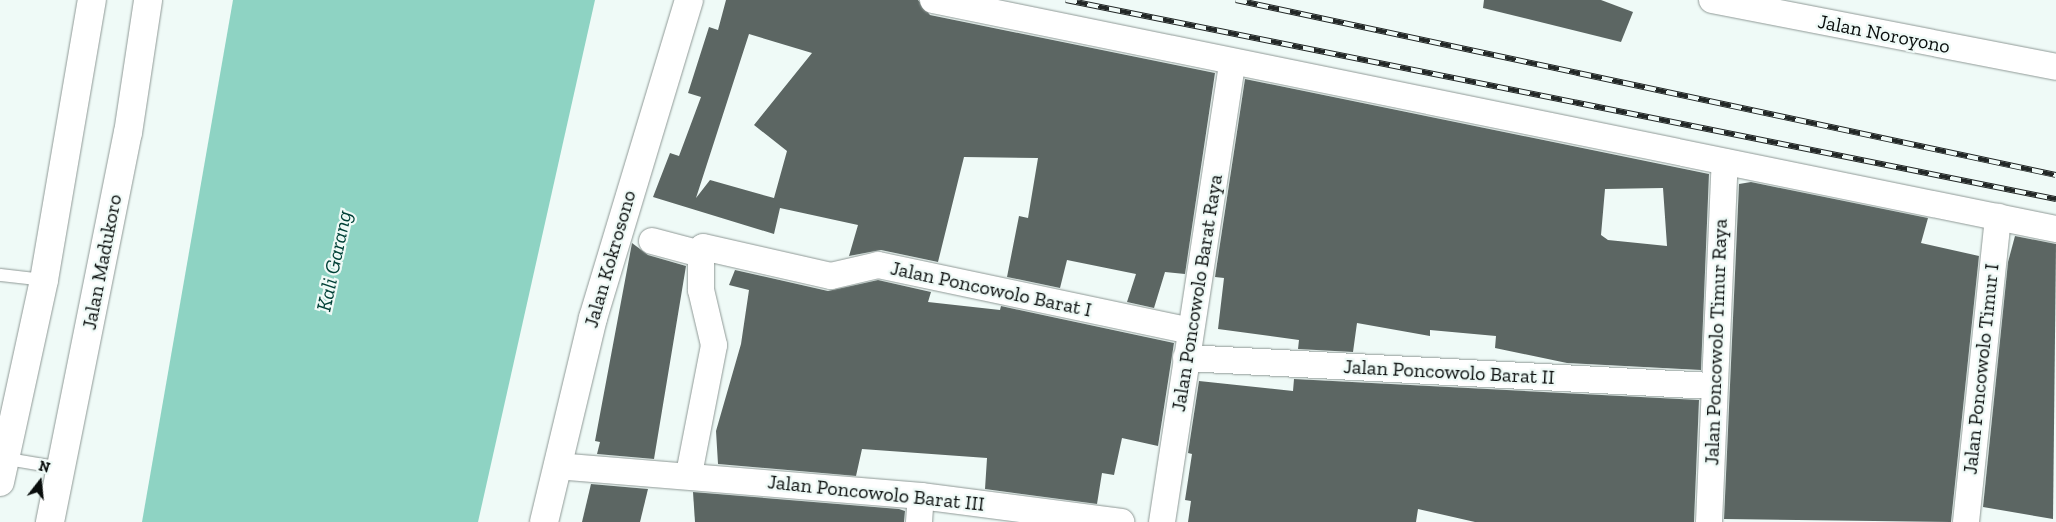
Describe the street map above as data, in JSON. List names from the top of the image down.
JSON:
{
  "streets": {
    "street": [
      "Jalan Noroyono",
      "Jalan Kokrosono",
      "Jalan Madukoro",
      "Jalan Poncowolo Barat I",
      "Jalan Poncowolo Barat Raya",
      "Jalan Poncowolo Timur Raya",
      "Jalan Poncowolo Timur I",
      "Jalan Poncowolo Barat II",
      "Jalan Poncowolo Barat III"
    ]
  },
  "crossings": [
    ["Jalan Kokrosono", "Jalan Poncowolo Barat III"],
    ["Jalan Poncowolo Barat I", "Jalan Poncowolo Barat Raya"],
    ["Jalan Poncowolo Barat Raya", "Jalan Poncowolo Barat II"],
    ["Jalan Poncowolo Timur Raya", "Jalan Poncowolo Barat II"]
  ],
  "water": ["Kali Garang"],
  "north": "top"
}
